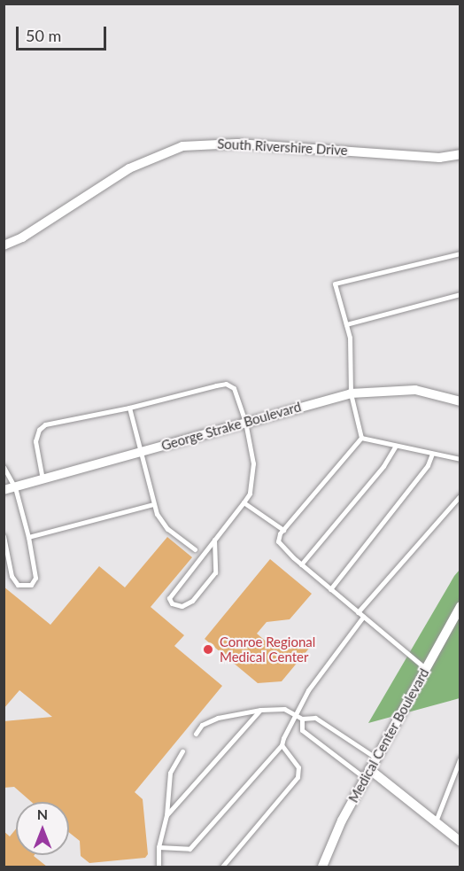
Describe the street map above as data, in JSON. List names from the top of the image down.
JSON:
{
  "streets": {
    "street": ["South Rivershire Drive", "George Strake Boulevard", "Medical Center Boulevard"]
  },
  "places": ["Conroe Regional Medical Center"],
  "scale_bar": "50 m",
  "north": "top"
}
